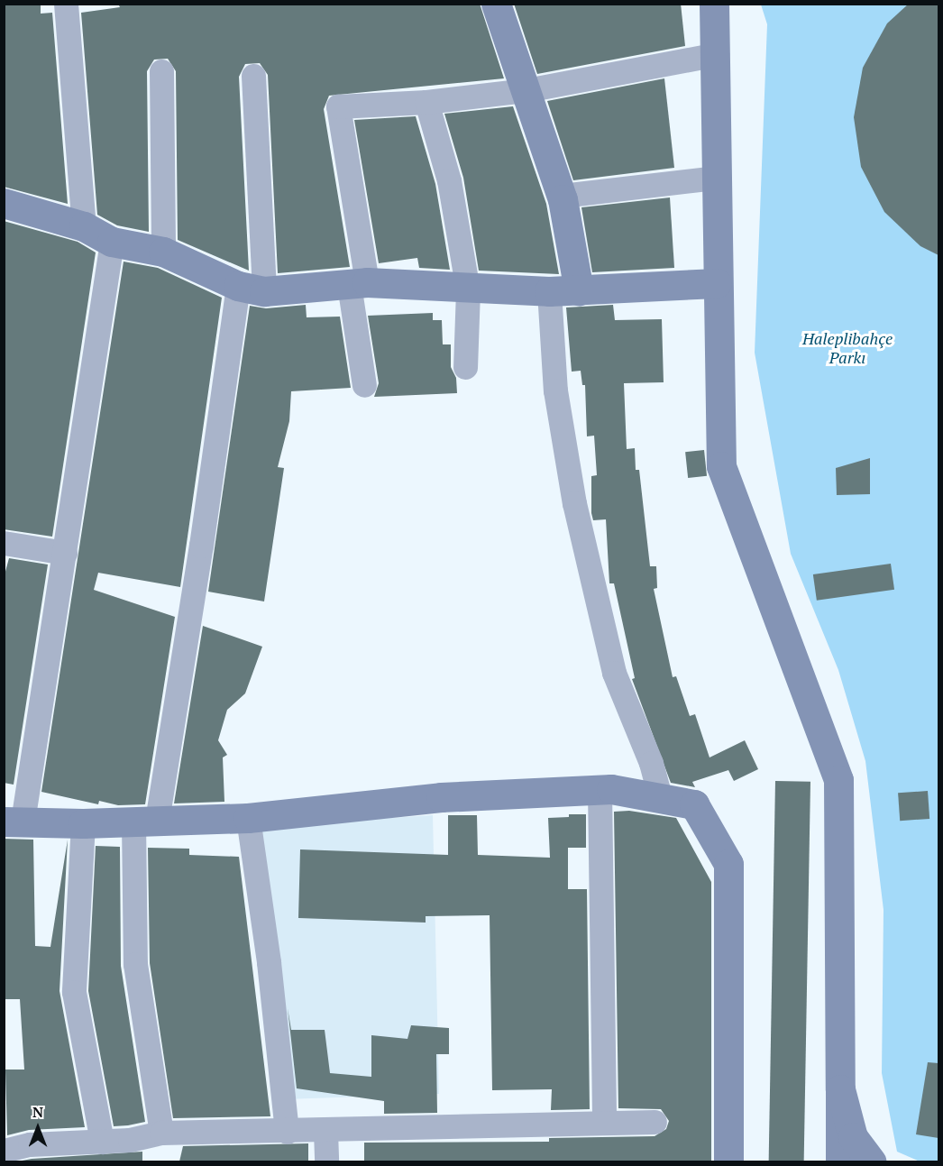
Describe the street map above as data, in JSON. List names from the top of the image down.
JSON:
{
  "parks": ["Haleplibahçe Parkı"],
  "north": "top"
}
